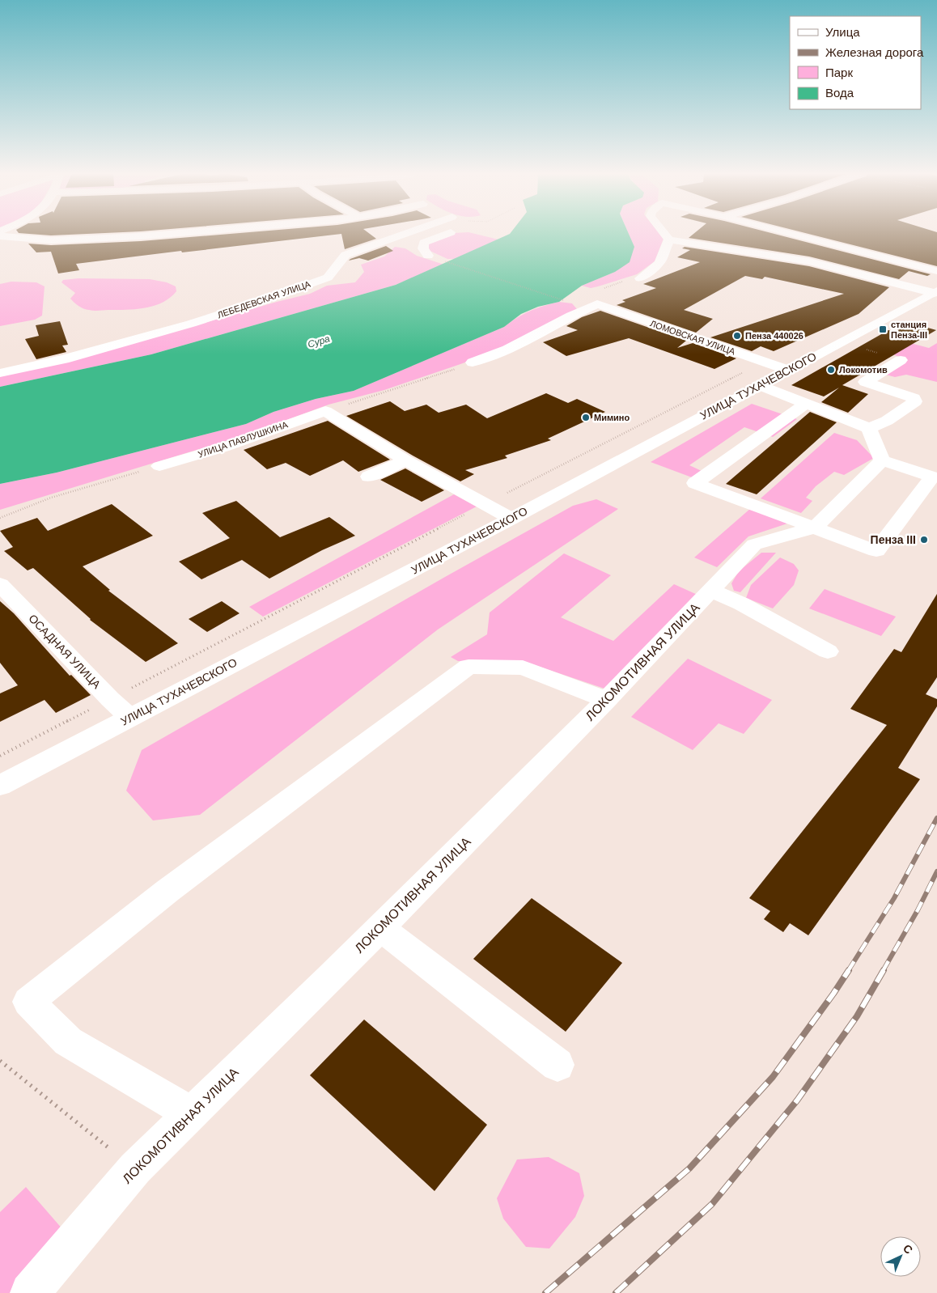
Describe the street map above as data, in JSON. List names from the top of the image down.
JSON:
{
  "streets": {
    "street": [
      "ЛЕБЕДЕВСКАЯ УЛИЦА",
      "ЛОМОВСКАЯ УЛИЦА",
      "УЛИЦА ТУХАЧЕВСКОГО",
      "УЛИЦА ПАВЛУШКИНА",
      "ОСАДНАЯ УЛИЦА",
      "ЛОКОМОТИВНАЯ УЛИЦА"
    ]
  },
  "crossings": [
    ["ЛОМОВСКАЯ УЛИЦА", "УЛИЦА ТУХАЧЕВСКОГО"],
    ["УЛИЦА ТУХАЧЕВСКОГО", "ОСАДНАЯ УЛИЦА"]
  ],
  "water": ["Сура"],
  "places": {
    "transit": ["станция Пенза-III"],
    "other": [
      "Пенза 440026",
      "Локомотив",
      "Мимино",
      "Пенза III"
    ]
  },
  "legend": [
    "Улица",
    "Железная дорога",
    "Парк",
    "Вода"
  ],
  "north": "top right"
}
